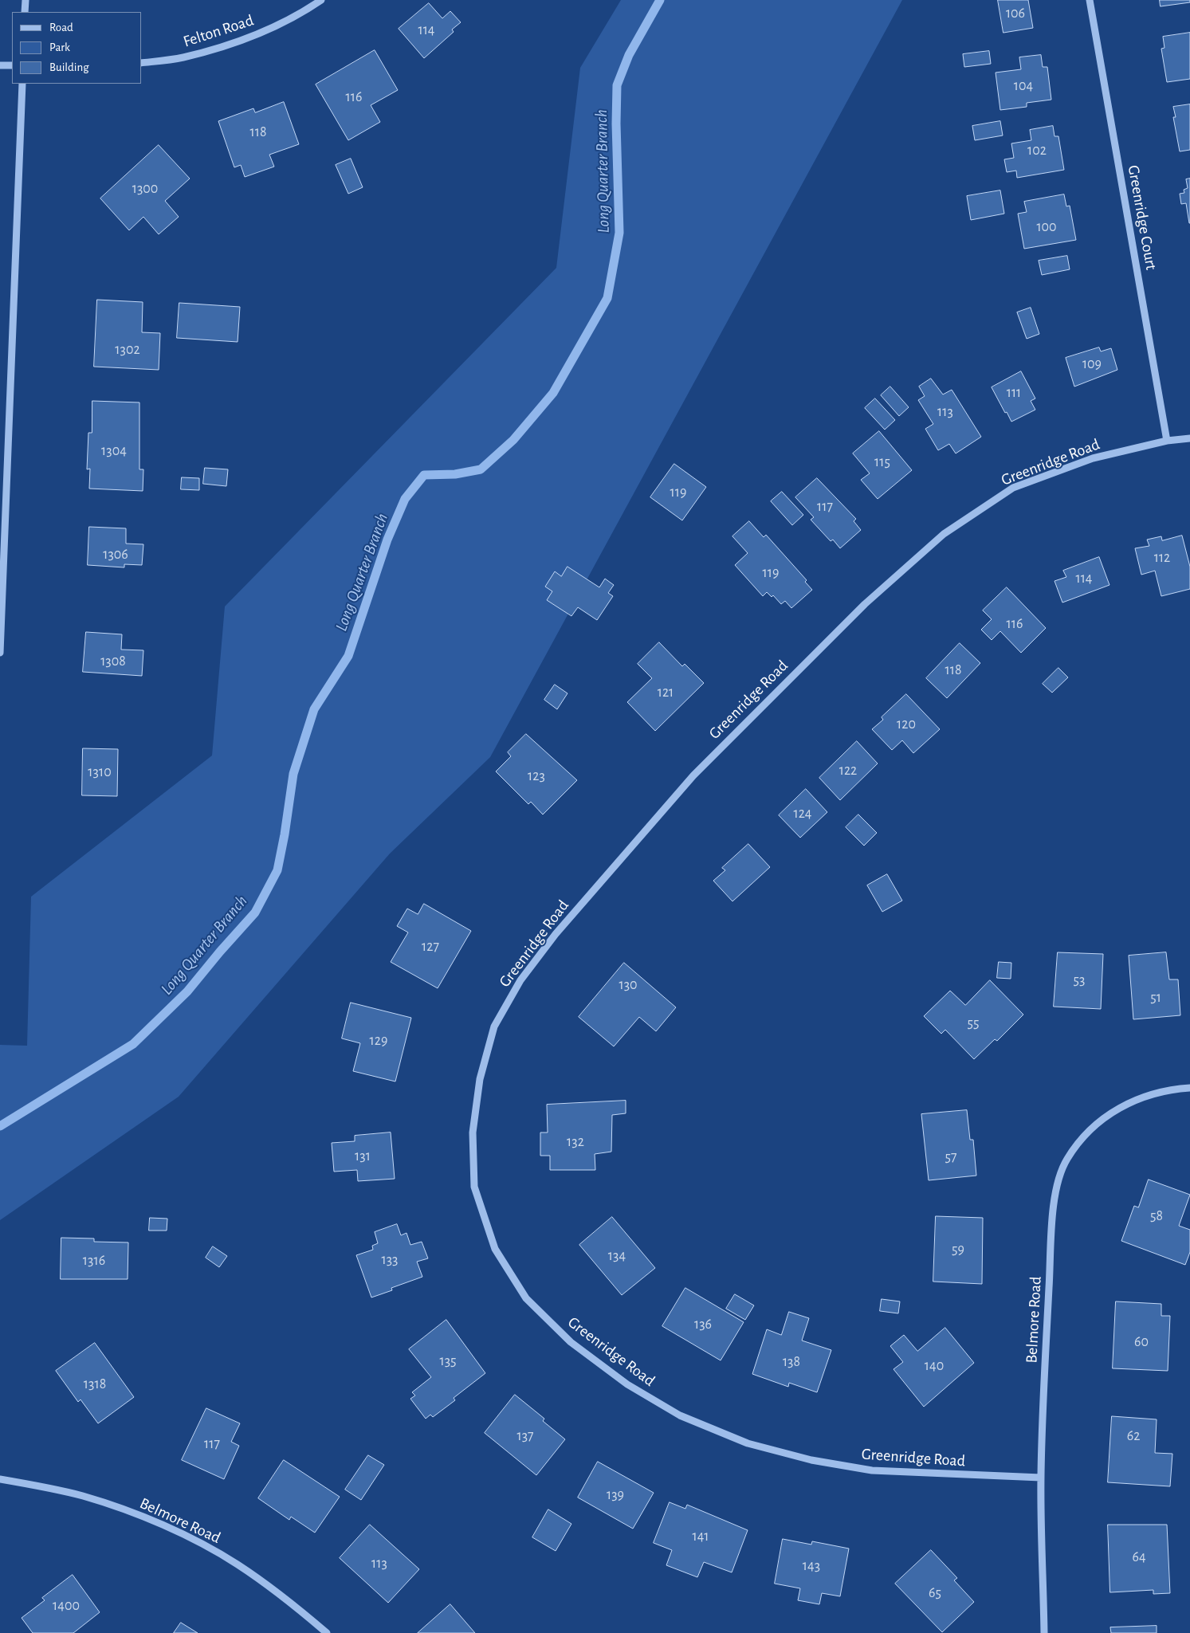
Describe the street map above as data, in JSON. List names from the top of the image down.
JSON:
{
  "streets": {
    "street": [
      "Felton Road",
      "Greenridge Court",
      "Greenridge Road",
      "Belmore Road"
    ]
  },
  "crossings": [
    ["Greenridge Court", "Greenridge Road"],
    ["Greenridge Road", "Belmore Road"]
  ],
  "water": ["Long Quarter Branch"],
  "house_numbers": [
    "106",
    "114",
    "104",
    "116",
    "118",
    "102",
    "1300",
    "100",
    "1302",
    "109",
    "111",
    "113",
    "1304",
    "115",
    "119",
    "117",
    "1306",
    "112",
    "119",
    "114",
    "116",
    "1308",
    "118",
    "121",
    "120",
    "122",
    "1310",
    "123",
    "124",
    "127",
    "53",
    "130",
    "51",
    "55",
    "129",
    "132",
    "131",
    "57",
    "58",
    "59",
    "134",
    "133",
    "1316",
    "136",
    "60",
    "135",
    "138",
    "140",
    "1318",
    "137",
    "62",
    "117",
    "139",
    "141",
    "64",
    "113",
    "143",
    "65",
    "1400"
  ],
  "legend": ["Road", "Park", "Building"]
}
